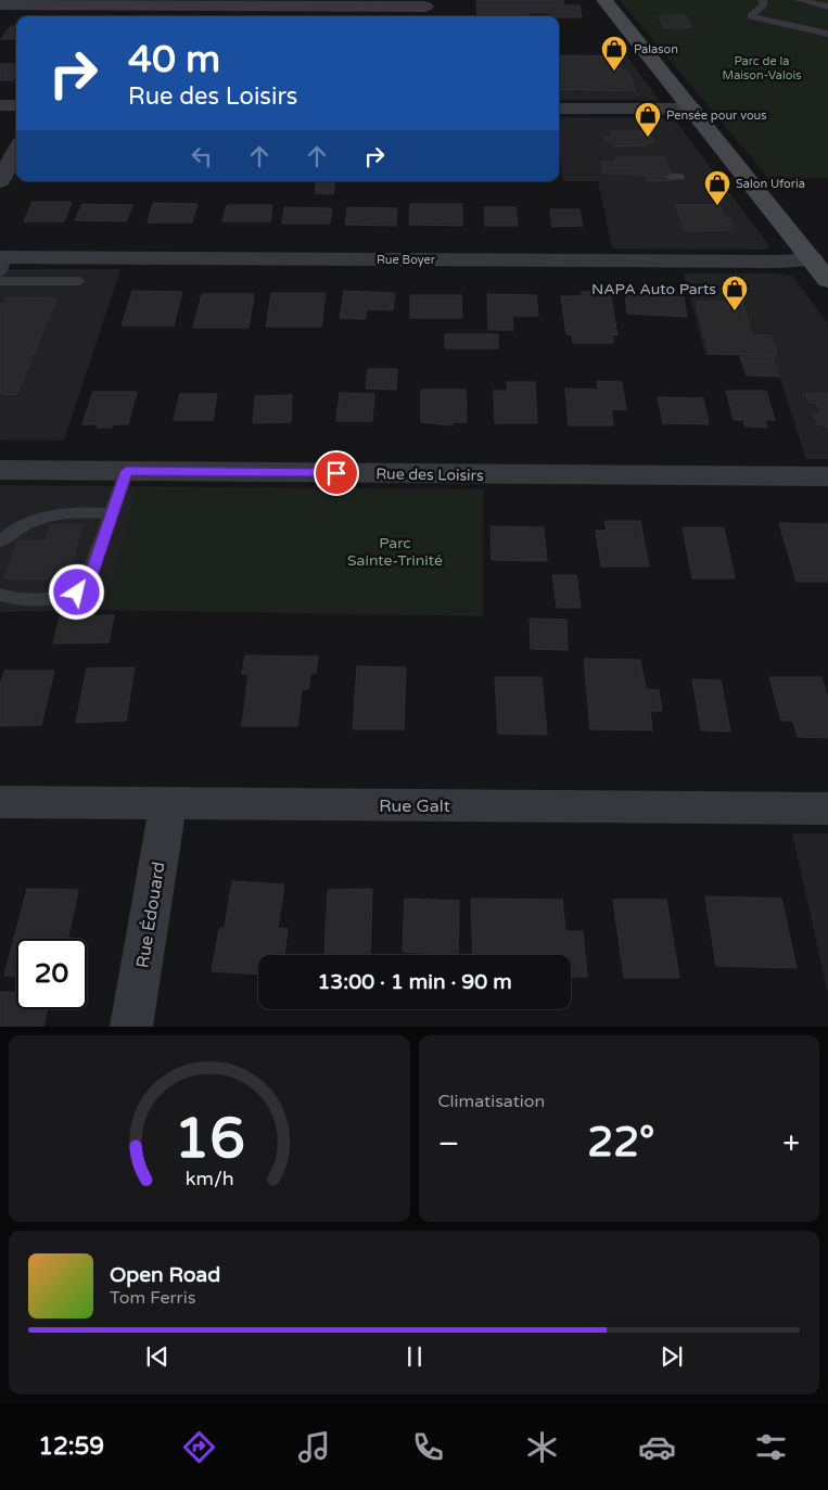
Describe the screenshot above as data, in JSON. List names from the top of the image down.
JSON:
{
  "streets": {
    "street": [
      "Rue Boyer",
      "Rue des Loisirs",
      "Rue Galt",
      "Rue Édouard"
    ]
  },
  "crossings": [
    ["Rue Galt", "Rue Édouard"]
  ],
  "parks": ["Parc de la Maison-Valois", "Parc Sainte-Trinité"],
  "places": {
    "shop": [
      "Palason",
      "Pensée pour vous",
      "Salon Uforia",
      "NAPA Auto Parts"
    ]
  },
  "page": {
    "turn": ["40 m", "Rue des Loisirs"],
    "limit": "20",
    "trip": "13:00 · 1 min · 90 m",
    "tile": "Climatisation",
    "heat": ["−", "22°", "+"],
    "song": ["Open Road", "Tom Ferris"],
    "tabs": "12:59",
    "gauge": ["16", "km/h"]
  }
}
